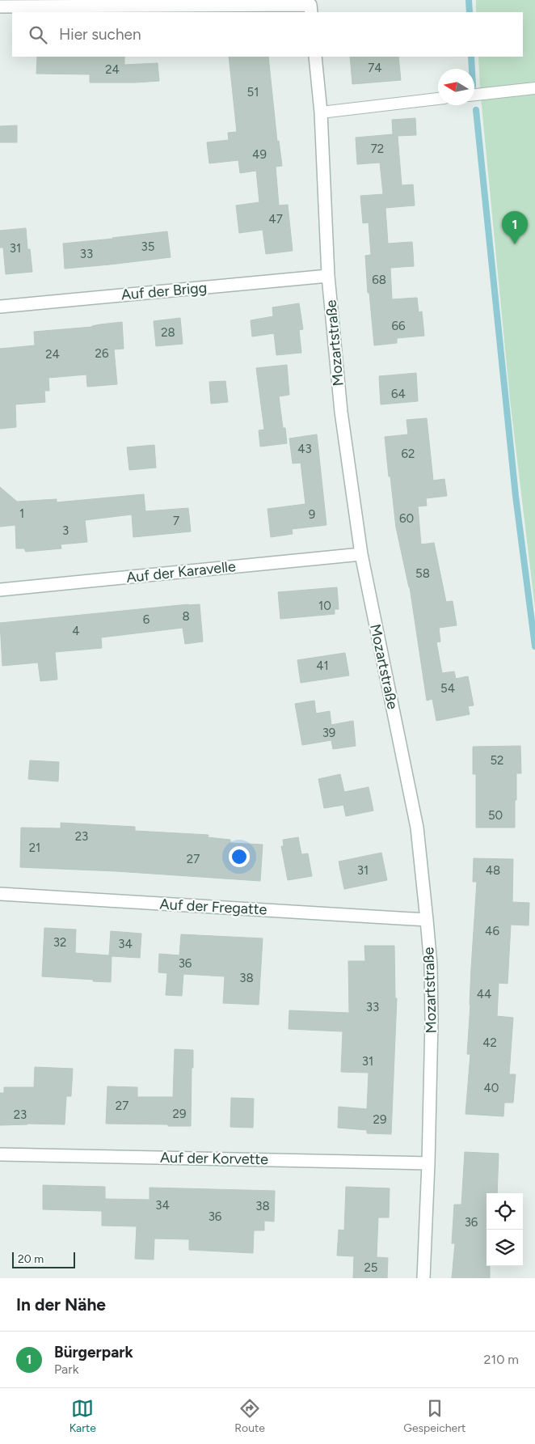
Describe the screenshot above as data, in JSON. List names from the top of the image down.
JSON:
{
  "streets": {
    "street": [
      "Auf der Brigg",
      "Mozartstraße",
      "Auf der Karavelle",
      "Auf der Fregatte",
      "Auf der Korvette"
    ]
  },
  "crossings": [
    ["Auf der Brigg", "Mozartstraße"],
    ["Mozartstraße", "Auf der Karavelle"],
    ["Mozartstraße", "Auf der Fregatte"],
    ["Mozartstraße", "Auf der Korvette"]
  ],
  "house_numbers": [
    "74",
    "24",
    "51",
    "72",
    "49",
    "47",
    "35",
    "31",
    "33",
    "68",
    "66",
    "28",
    "26",
    "24",
    "64",
    "43",
    "62",
    "1",
    "9",
    "60",
    "7",
    "3",
    "58",
    "10",
    "8",
    "6",
    "4",
    "41",
    "54",
    "39",
    "52",
    "50",
    "23",
    "21",
    "27",
    "31",
    "48",
    "46",
    "32",
    "34",
    "36",
    "38",
    "44",
    "33",
    "42",
    "31",
    "40",
    "27",
    "29",
    "23",
    "29",
    "34",
    "38",
    "36",
    "36",
    "25"
  ],
  "scale_bar": "20 m",
  "north": "left",
  "page": {
    "search": "Hier suchen",
    "pins": "1",
    "scale": "20 m",
    "heading": "In der Nähe",
    "list": [
      {
        "mark": "1",
        "name": "Bürgerpark",
        "note": "Park",
        "value": "210 m"
      }
    ],
    "nav": ["Karte", "Route", "Gespeichert"]
  }
}
